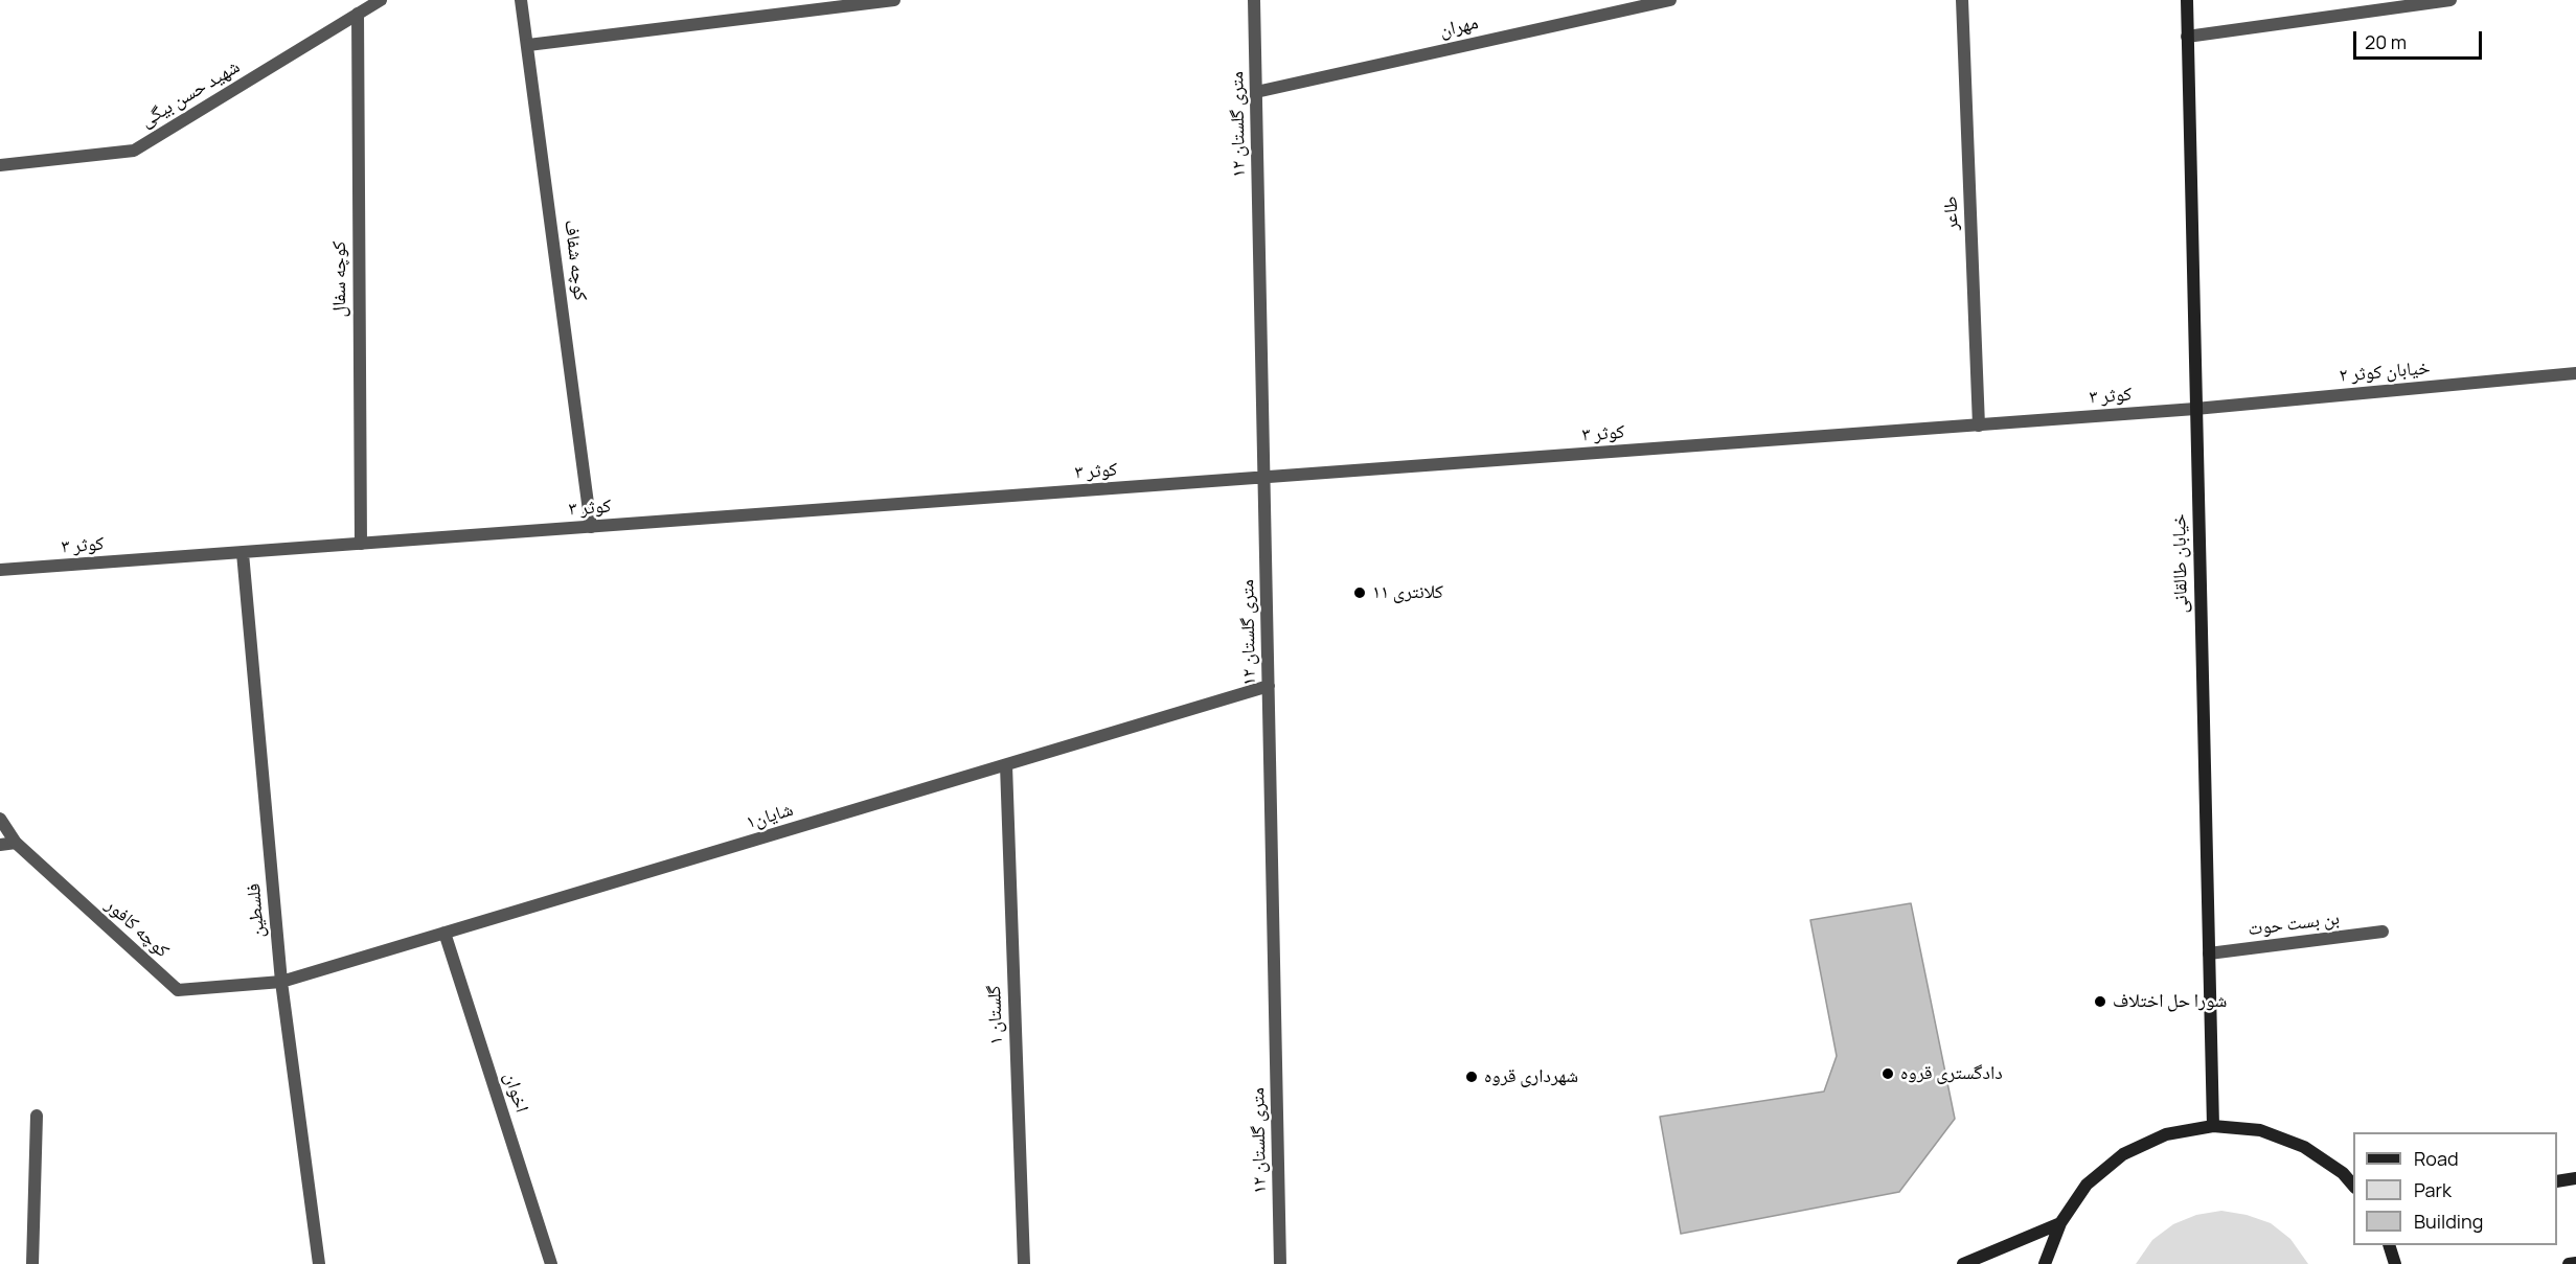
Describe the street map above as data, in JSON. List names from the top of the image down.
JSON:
{
  "streets": {
    "main road": ["خیابان طالقانی"],
    "street": [
      "مهران",
      "شهید حسن بیگی",
      "۱۲ متری گلستان",
      "طاعر",
      "کوچه شفاف",
      "کوچه سفال",
      "خیابان کوثر ۲",
      "کوثر ۳",
      "شایان۱",
      "فلسطین",
      "بن بست حوت",
      "کوچه کافور",
      "گلستان ۱",
      "اخوان"
    ]
  },
  "crossings": [
    ["مهران", "۱۲ متری گلستان"],
    ["شهید حسن بیگی", "کوچه سفال"],
    ["۱۲ متری گلستان", "کوثر ۳"],
    ["۱۲ متری گلستان", "شایان۱"],
    ["طاعر", "کوثر ۳"],
    ["کوچه شفاف", "کوثر ۳"],
    ["کوچه سفال", "کوثر ۳"],
    ["خیابان کوثر ۲", "کوثر ۳"],
    ["خیابان کوثر ۲", "خیابان طالقانی"],
    ["کوثر ۳", "خیابان طالقانی"],
    ["کوثر ۳", "فلسطین"],
    ["خیابان طالقانی", "بن بست حوت"],
    ["شایان۱", "فلسطین"],
    ["شایان۱", "کوچه کافور"],
    ["شایان۱", "گلستان ۱"],
    ["شایان۱", "اخوان"],
    ["فلسطین", "کوچه کافور"]
  ],
  "places": [
    "کلانتری ۱۱",
    "شورا حل اختلاف",
    "دادگستری قروه",
    "شهرداری قروه"
  ],
  "legend": ["Road", "Park", "Building"],
  "scale_bar": "20 m"
}
